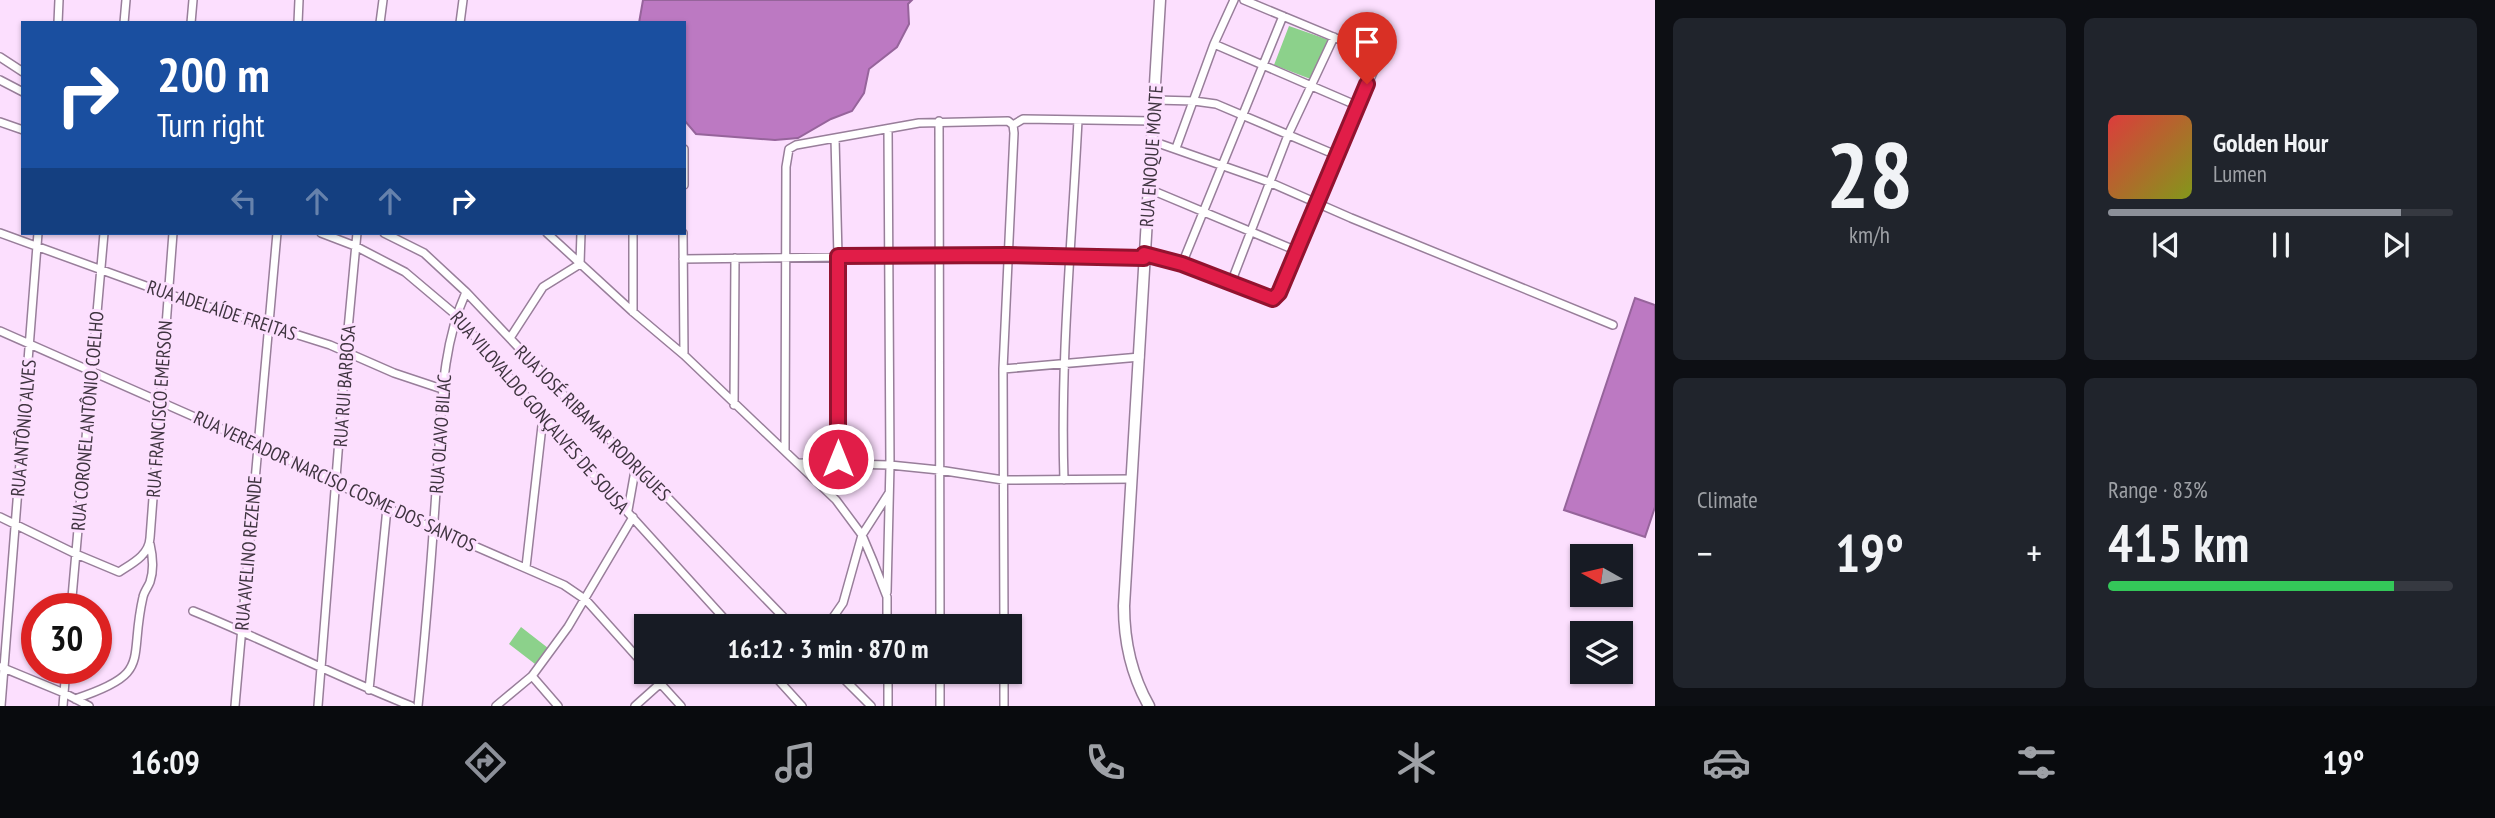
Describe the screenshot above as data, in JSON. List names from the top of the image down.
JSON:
{
  "streets": {
    "main road": ["RUA ENOQUE MONTE"],
    "street": [
      "RUA ADELAÍDE FREITAS",
      "RUA RUI BARBOSA",
      "RUA FRANCISCO EMERSON",
      "RUA VILOVALDO GONÇALVES DE SOUSA",
      "RUA CORONEL ANTÔNIO COELHO",
      "RUA JOSÉ RIBAMAR RODRIGUES",
      "RUA ANTÔNIO ALVES",
      "RUA OLAVO BILAC",
      "RUA VEREADOR NARCISO COSME DOS SANTOS",
      "RUA AVELINO REZENDE"
    ]
  },
  "crossings": [
    ["RUA ADELAÍDE FREITAS", "RUA RUI BARBOSA"],
    ["RUA ADELAÍDE FREITAS", "RUA FRANCISCO EMERSON"],
    ["RUA ADELAÍDE FREITAS", "RUA CORONEL ANTÔNIO COELHO"],
    ["RUA ADELAÍDE FREITAS", "RUA ANTÔNIO ALVES"],
    ["RUA ADELAÍDE FREITAS", "RUA OLAVO BILAC"],
    ["RUA ADELAÍDE FREITAS", "RUA AVELINO REZENDE"],
    ["RUA RUI BARBOSA", "RUA VILOVALDO GONÇALVES DE SOUSA"],
    ["RUA RUI BARBOSA", "RUA VEREADOR NARCISO COSME DOS SANTOS"],
    ["RUA FRANCISCO EMERSON", "RUA VEREADOR NARCISO COSME DOS SANTOS"],
    ["RUA VILOVALDO GONÇALVES DE SOUSA", "RUA OLAVO BILAC"],
    ["RUA CORONEL ANTÔNIO COELHO", "RUA VEREADOR NARCISO COSME DOS SANTOS"],
    ["RUA JOSÉ RIBAMAR RODRIGUES", "RUA OLAVO BILAC"],
    ["RUA ANTÔNIO ALVES", "RUA VEREADOR NARCISO COSME DOS SANTOS"],
    ["RUA OLAVO BILAC", "RUA VEREADOR NARCISO COSME DOS SANTOS"],
    ["RUA VEREADOR NARCISO COSME DOS SANTOS", "RUA AVELINO REZENDE"]
  ],
  "north": "left",
  "page": {
    "tile": [
      ["28", "km/h"],
      "Climate",
      ["Range · 83%", "415 km"]
    ],
    "turn": ["200 m", "Turn right"],
    "song": ["Golden Hour", "Lumen"],
    "heat": ["−", "19°", "+"],
    "limit": "30",
    "trip": "16:12 · 3 min · 870 m",
    "tabs": ["16:09", "19°"]
  }
}
